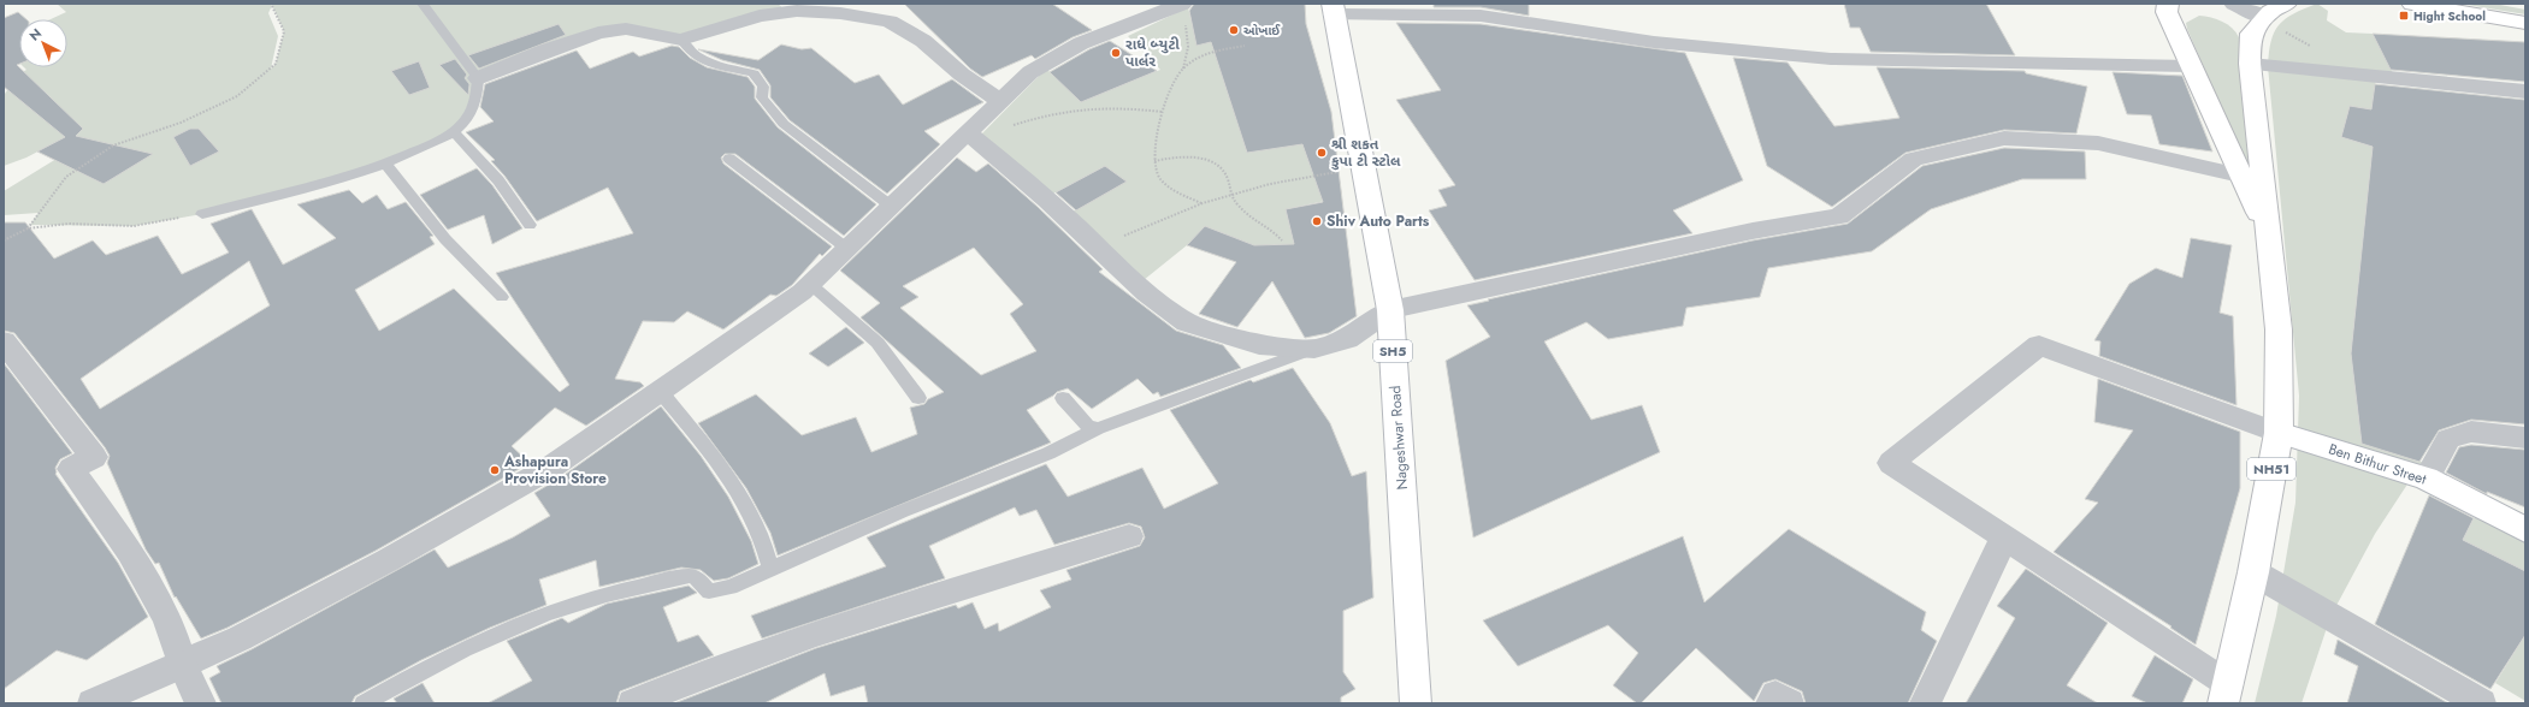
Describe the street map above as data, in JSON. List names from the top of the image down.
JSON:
{
  "streets": {
    "main road": [
      "SH5",
      "Nageshwar Road",
      "Ben Bithur Street",
      "NH51"
    ]
  },
  "crossings": [
    ["Ben Bithur Street", "NH51"]
  ],
  "places": {
    "transit": ["Hight School"],
    "other": [
      "ઓખાઈ",
      "રાધે બ્યુટી પાર્લર",
      "શ્રી શકત કુપા ટી સ્ટોલ",
      "Shiv Auto Parts",
      "Ashapura Provision Store"
    ]
  },
  "north": "top left"
}
